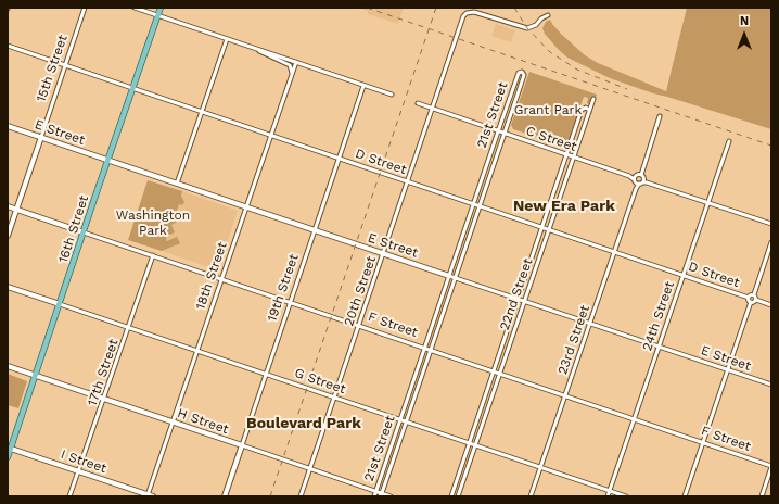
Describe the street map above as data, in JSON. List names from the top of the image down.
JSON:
{
  "streets": {
    "main road": ["16th Street"],
    "street": [
      "15th Street",
      "21st Street",
      "E Street",
      "C Street",
      "D Street",
      "18th Street",
      "19th Street",
      "20th Street",
      "22nd Street",
      "24th Street",
      "F Street",
      "23rd Street",
      "17th Street",
      "G Street",
      "H Street",
      "I Street"
    ]
  },
  "crossings": [
    ["15th Street", "E Street"],
    ["15th Street", "D Street"],
    ["15th Street", "F Street"],
    ["21st Street", "E Street"],
    ["21st Street", "C Street"],
    ["21st Street", "D Street"],
    ["21st Street", "F Street"],
    ["21st Street", "G Street"],
    ["21st Street", "H Street"],
    ["E Street", "16th Street"],
    ["E Street", "18th Street"],
    ["E Street", "19th Street"],
    ["E Street", "20th Street"],
    ["E Street", "22nd Street"],
    ["E Street", "24th Street"],
    ["E Street", "23rd Street"],
    ["C Street", "20th Street"],
    ["C Street", "22nd Street"],
    ["C Street", "24th Street"],
    ["C Street", "23rd Street"],
    ["D Street", "16th Street"],
    ["D Street", "18th Street"],
    ["D Street", "19th Street"],
    ["D Street", "20th Street"],
    ["D Street", "22nd Street"],
    ["D Street", "24th Street"],
    ["D Street", "23rd Street"],
    ["16th Street", "F Street"],
    ["16th Street", "G Street"],
    ["16th Street", "H Street"],
    ["16th Street", "I Street"],
    ["18th Street", "F Street"],
    ["18th Street", "G Street"],
    ["18th Street", "H Street"],
    ["18th Street", "I Street"],
    ["19th Street", "F Street"],
    ["19th Street", "G Street"],
    ["19th Street", "H Street"],
    ["20th Street", "F Street"],
    ["20th Street", "G Street"],
    ["20th Street", "H Street"],
    ["22nd Street", "F Street"],
    ["22nd Street", "G Street"],
    ["24th Street", "F Street"],
    ["24th Street", "G Street"],
    ["F Street", "23rd Street"],
    ["F Street", "17th Street"],
    ["23rd Street", "G Street"],
    ["17th Street", "G Street"],
    ["17th Street", "H Street"],
    ["17th Street", "I Street"]
  ],
  "districts": ["New Era Park", "Boulevard Park"],
  "parks": ["Grant Park", "Washington Park"],
  "north": "top"
}
